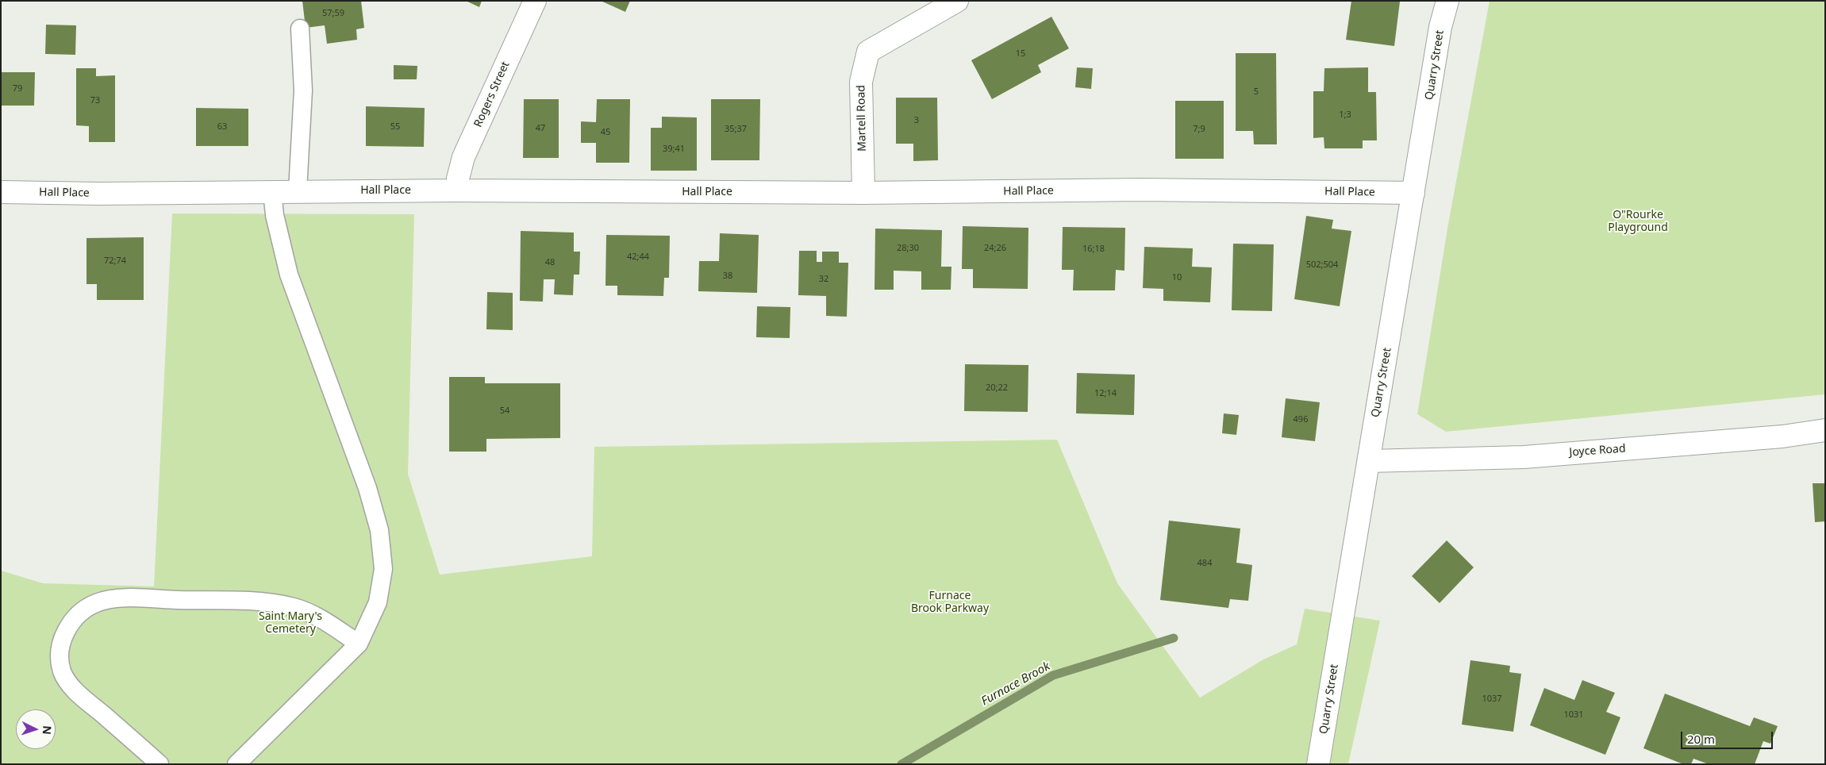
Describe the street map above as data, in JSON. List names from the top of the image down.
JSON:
{
  "streets": {
    "street": [
      "Quarry Street",
      "Rogers Street",
      "Martell Road",
      "Hall Place",
      "Joyce Road"
    ]
  },
  "crossings": [
    ["Quarry Street", "Hall Place"],
    ["Quarry Street", "Joyce Road"],
    ["Rogers Street", "Hall Place"],
    ["Martell Road", "Hall Place"]
  ],
  "water": ["Furnace Brook"],
  "parks": ["O\"Rourke Playground", "Furnace Brook Parkway", "Saint Mary's Cemetery"],
  "house_numbers": [
    "57;59",
    "15",
    "79",
    "5",
    "73",
    "1;3",
    "3",
    "63",
    "55",
    "47",
    "35;37",
    "7;9",
    "45",
    "39;41",
    "28;30",
    "24;26",
    "16;18",
    "42;44",
    "72;74",
    "48",
    "502;504",
    "38",
    "10",
    "32",
    "20;22",
    "12;14",
    "54",
    "496",
    "484",
    "1037",
    "1031"
  ],
  "scale_bar": "20 m",
  "north": "right"
}
